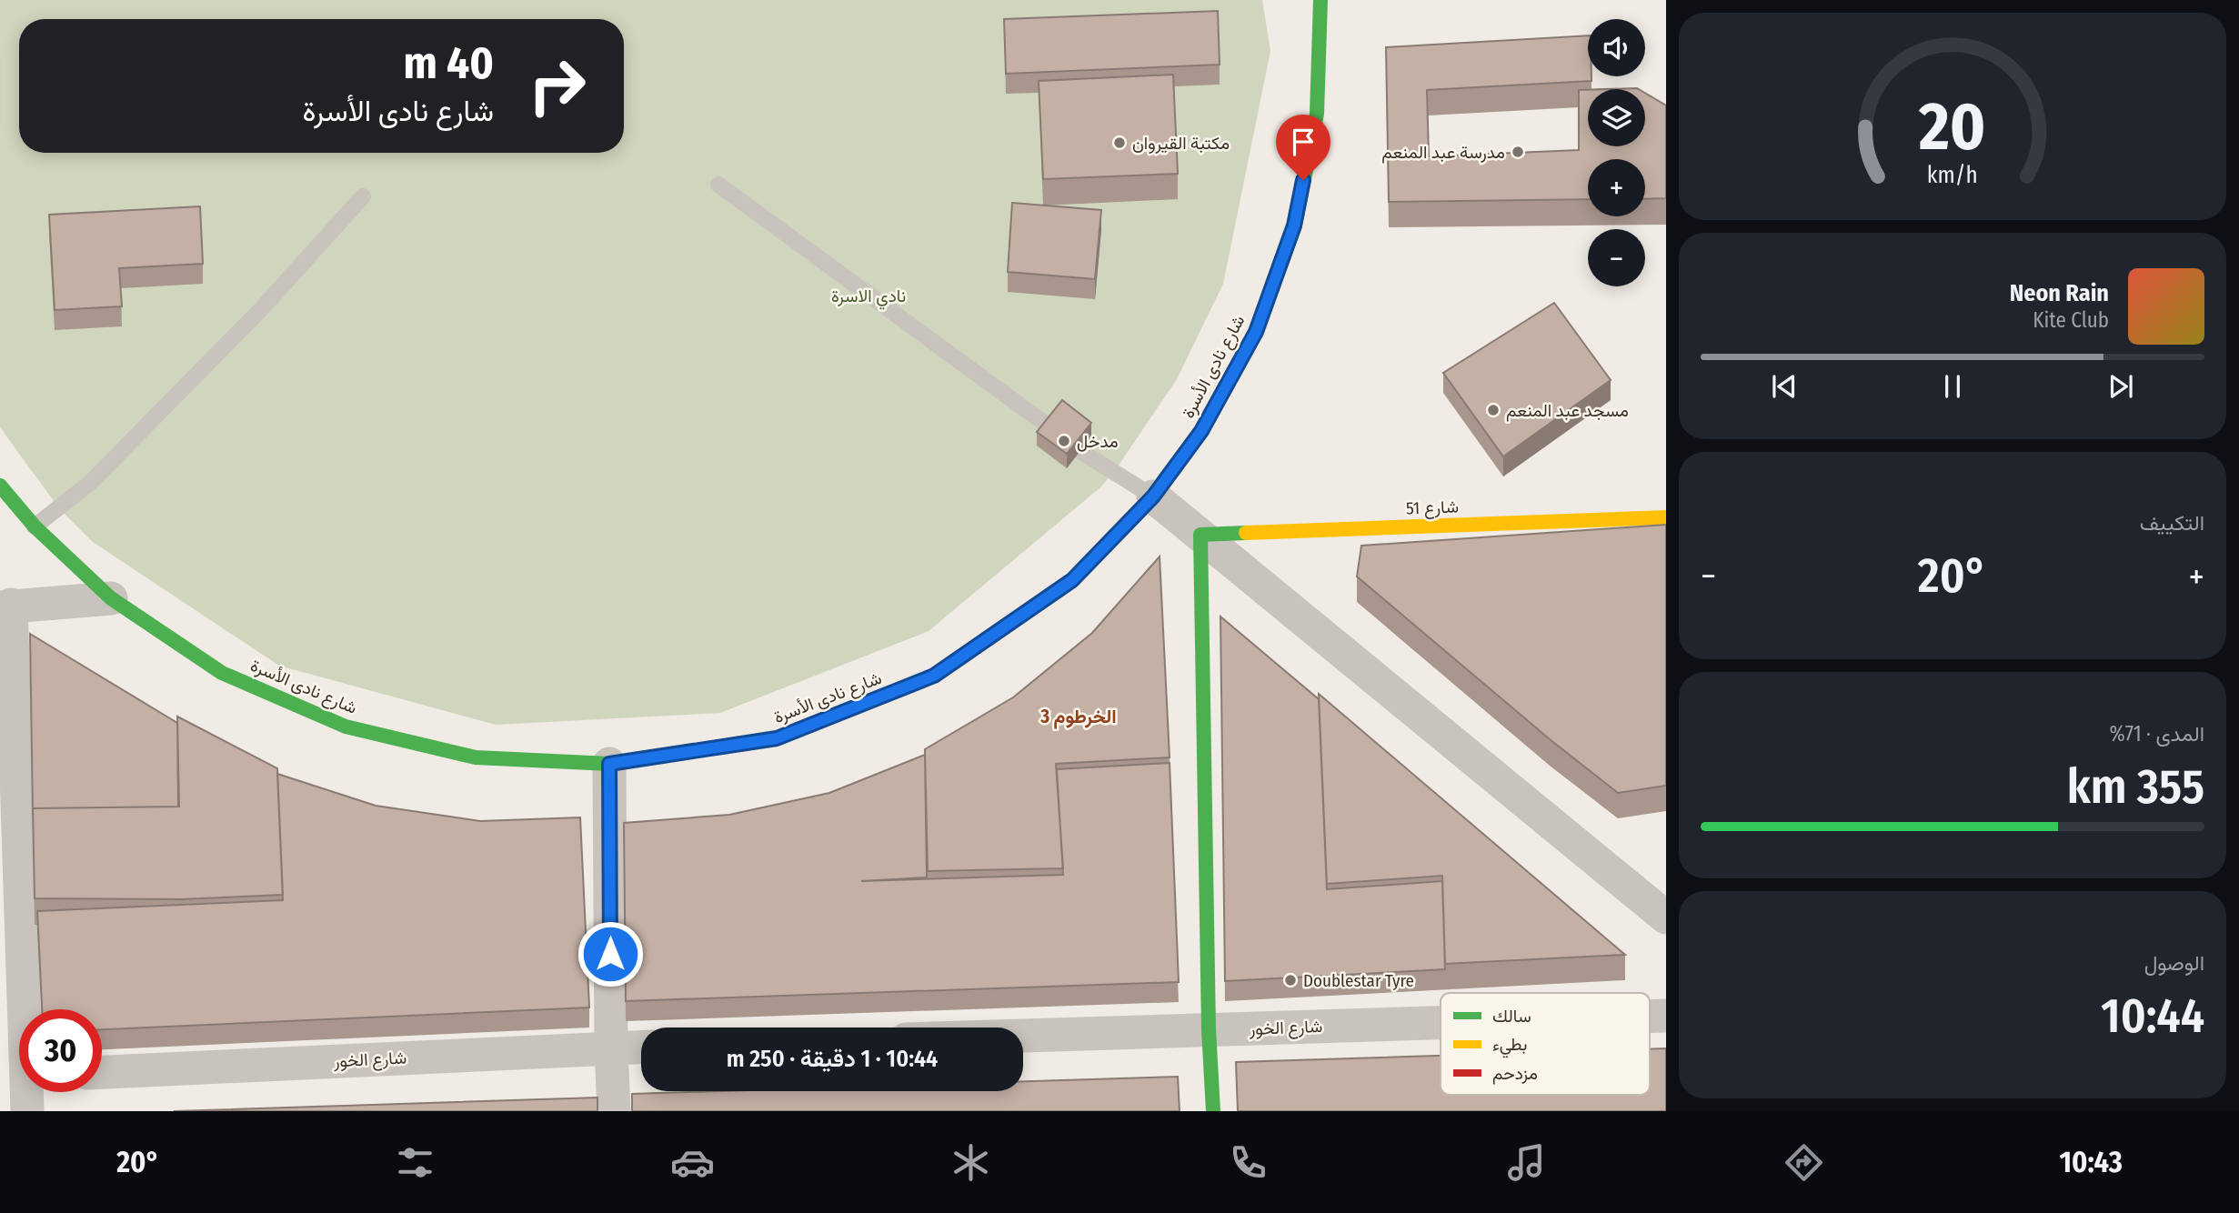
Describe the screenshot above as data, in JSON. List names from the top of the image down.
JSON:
{
  "streets": {
    "street": ["شارع نادى الأسرة", "شارع 51", "شارع الخور"]
  },
  "districts": ["الخرطوم 3"],
  "parks": ["نادي الاسرة"],
  "places": [
    "مكتبة القيروان",
    "مدرسة عبد المنعم",
    "مسجد عبد المنعم",
    "مدخل",
    "Doublestar Tyre"
  ],
  "legend": ["سالك", "بطيء", "مزدحم"],
  "page": {
    "map_buttons": ["+", "−"],
    "turn": ["40 m", "شارع نادى الأسرة"],
    "song": ["Neon Rain", "Kite Club"],
    "tile": [
      "التكييف",
      ["المدى · 71%", "355 km"],
      ["الوصول", "10:44"]
    ],
    "heat": ["−", "20°", "+"],
    "limit": "30",
    "trip": "10:44 · 1 دقيقة · 250 m",
    "tabs": ["10:43", "20°"],
    "gauge": ["20", "km/h"]
  }
}
